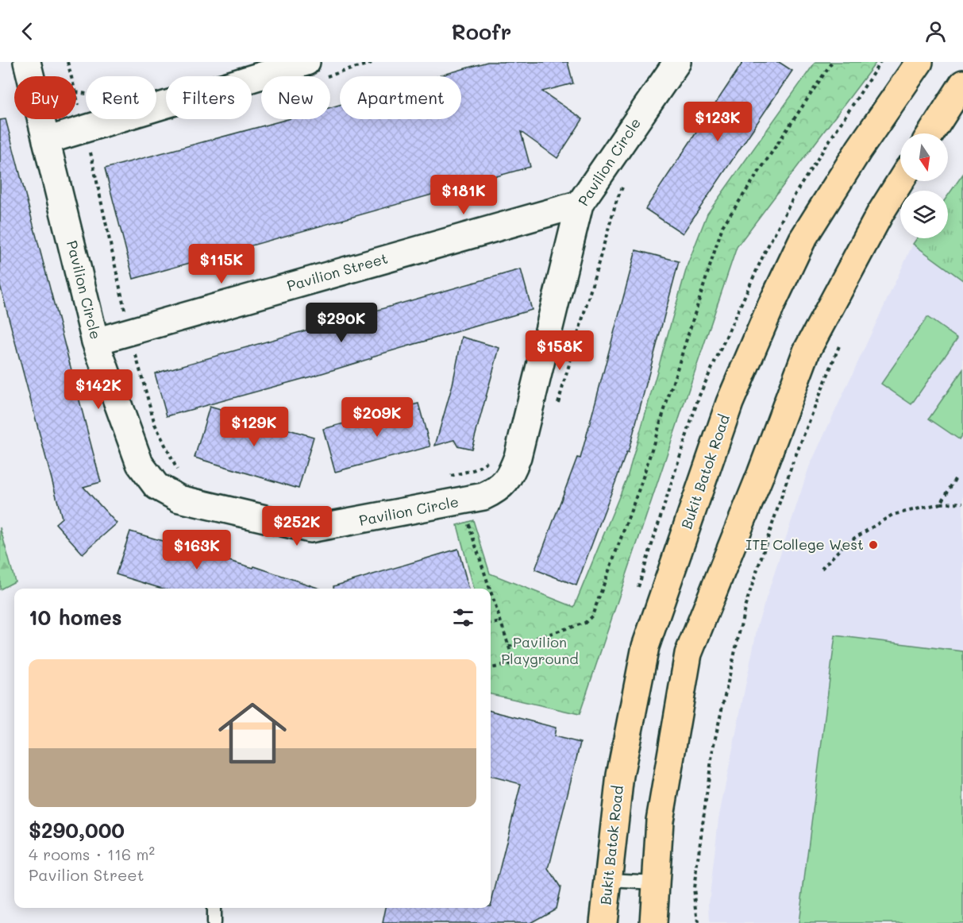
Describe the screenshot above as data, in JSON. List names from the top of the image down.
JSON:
{
  "streets": {
    "main road": ["Bukit Batok Road"],
    "street": ["Pavilion Circle", "Pavilion Street"]
  },
  "crossings": [
    ["Pavilion Circle", "Pavilion Street"]
  ],
  "parks": ["Pavilion Playground"],
  "places": ["ITE College West"],
  "north": "bottom",
  "page": {
    "header": "Roofr",
    "chip": [
      "Buy",
      "Rent",
      "Filters",
      "New",
      "Apartment"
    ],
    "price": [
      "$123K",
      "$181K",
      "$115K",
      "$290K",
      "$158K",
      "$142K",
      "$209K",
      "$129K",
      "$252K",
      "$163K"
    ],
    "heading": "10 homes",
    "list": [
      {
        "name": "$290,000",
        "note": "4 rooms · 116 m² · Pavilion Street"
      }
    ]
  }
}
